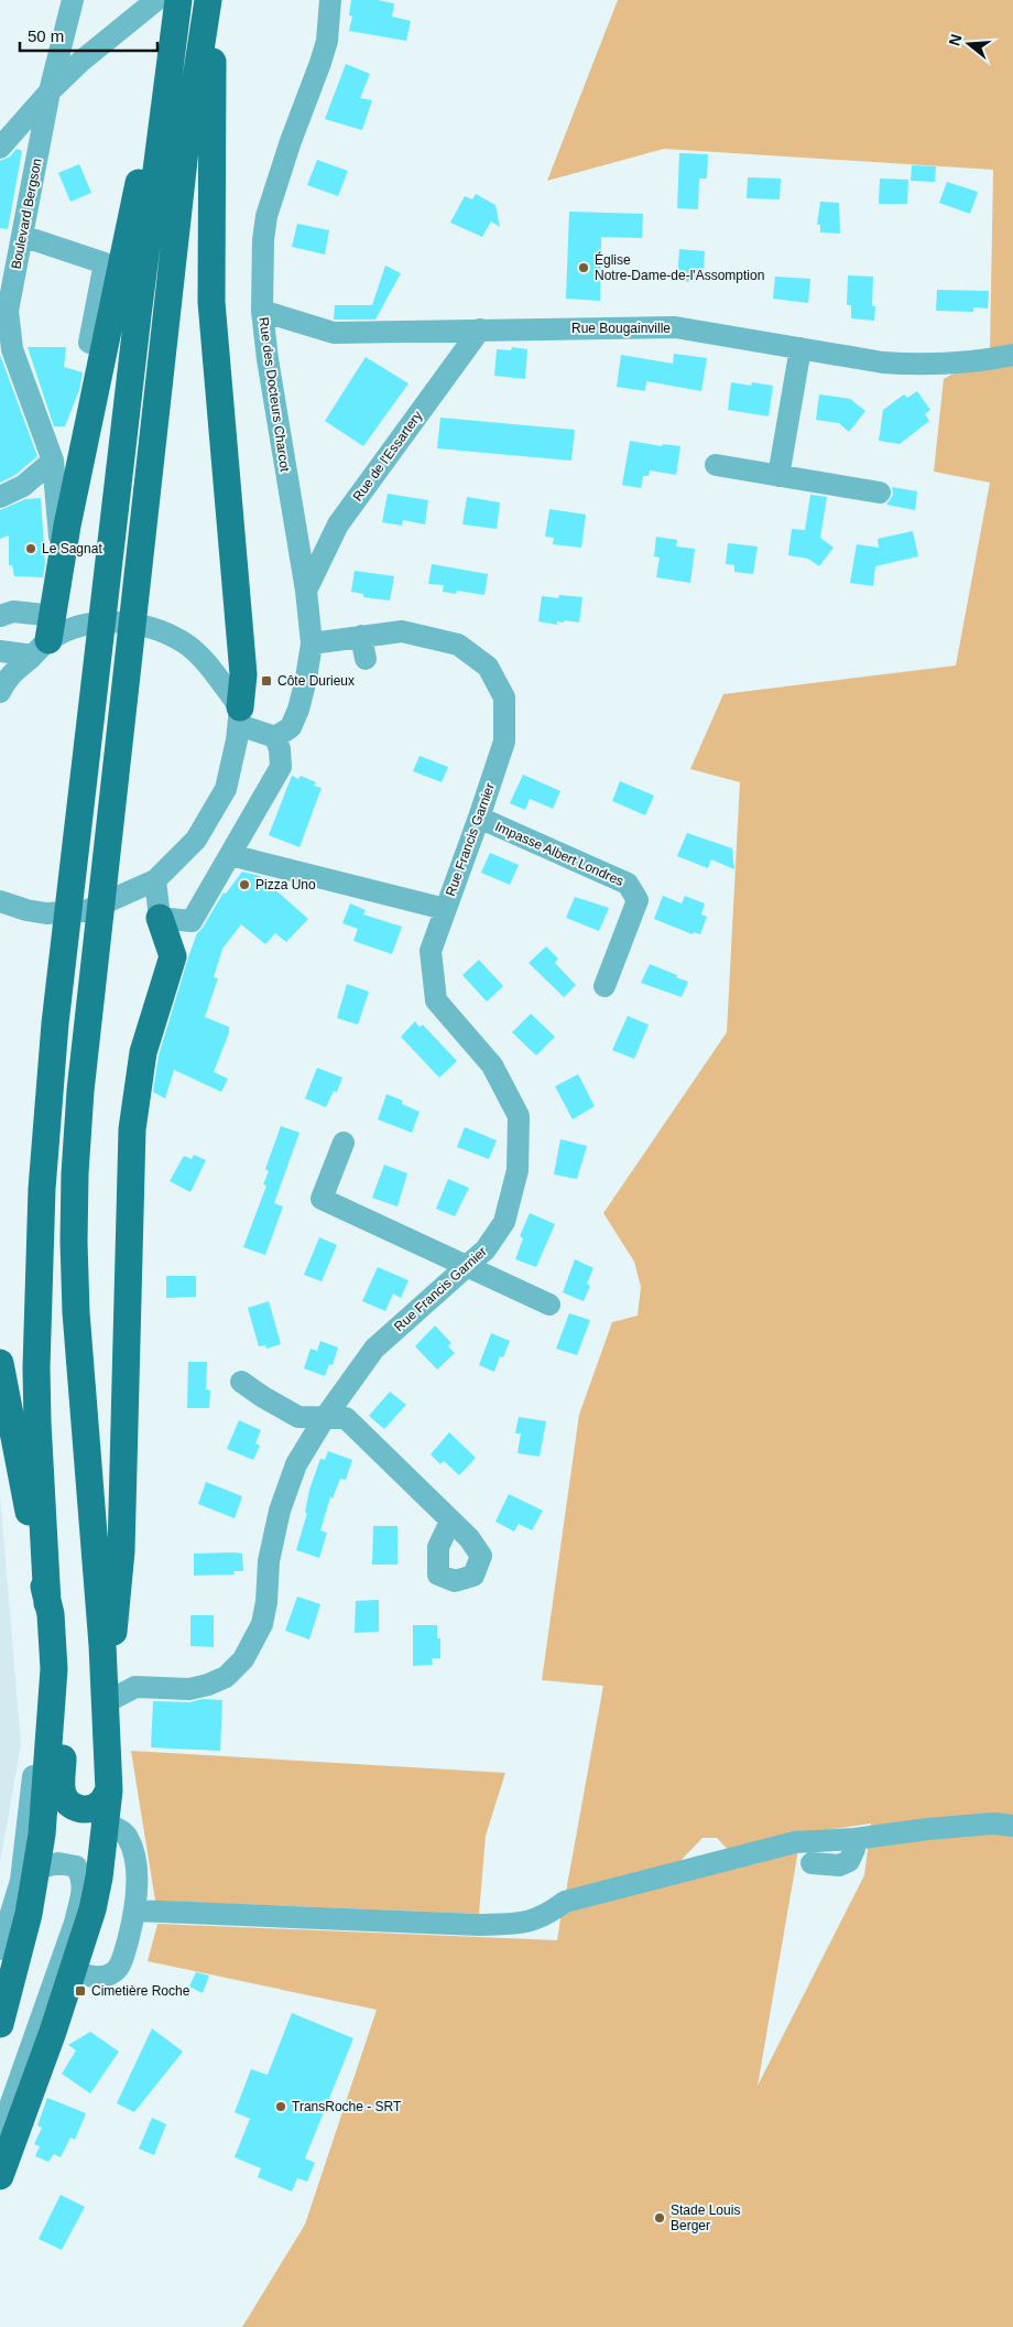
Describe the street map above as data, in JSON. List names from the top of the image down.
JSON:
{
  "streets": {
    "street": [
      "Boulevard Bergson",
      "Rue Bougainville",
      "Rue des Docteurs Charcot",
      "Rue de l'Essartery",
      "Rue Francis Garnier",
      "Impasse Albert Londres"
    ]
  },
  "crossings": [
    ["Rue Bougainville", "Rue des Docteurs Charcot"],
    ["Rue Bougainville", "Rue de l'Essartery"],
    ["Rue des Docteurs Charcot", "Rue de l'Essartery"],
    ["Rue des Docteurs Charcot", "Rue Francis Garnier"],
    ["Rue Francis Garnier", "Impasse Albert Londres"]
  ],
  "places": {
    "other": [
      "Église Notre-Dame-de-l'Assomption",
      "Le Sagnat",
      "Pizza Uno",
      "TransRoche - SRT",
      "Stade Louis Berger"
    ],
    "transit": ["Côte Durieux", "Cimetière Roche"]
  },
  "scale_bar": "50 m",
  "north": "left"
}
